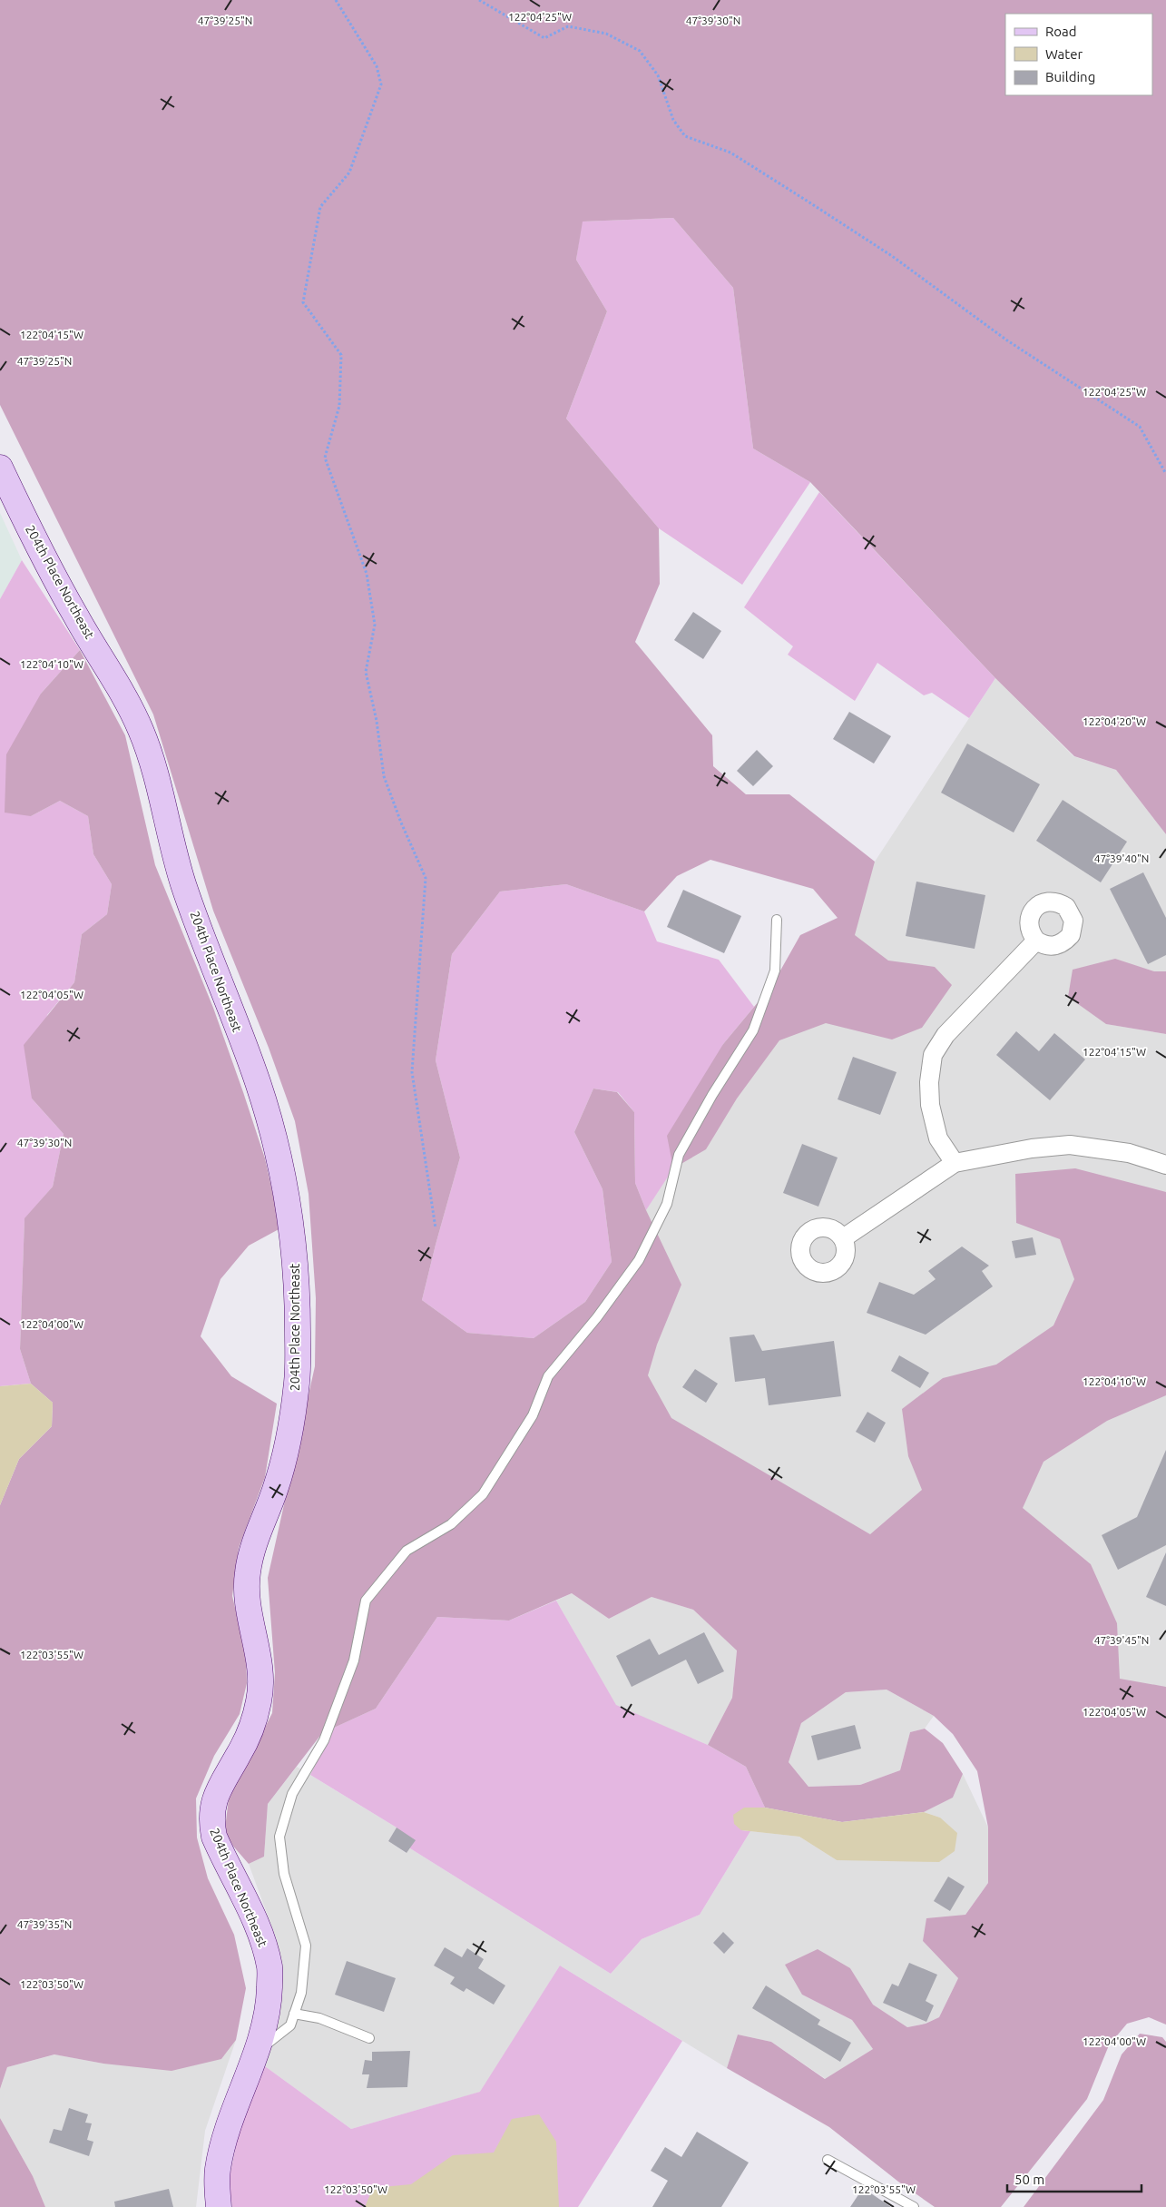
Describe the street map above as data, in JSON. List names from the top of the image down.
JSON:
{
  "streets": {
    "street": ["204th Place Northeast"]
  },
  "legend": ["Road", "Water", "Building"],
  "scale_bar": "50 m",
  "coordinates": [
    "122°04'25\"W",
    "47°39'25\"N",
    "47°39'30\"N",
    "122°04'15\"W",
    "122°04'10\"W",
    "122°04'20\"W",
    "47°39'40\"N",
    "122°04'05\"W",
    "122°04'00\"W",
    "47°39'45\"N",
    "122°03'55\"W",
    "47°39'35\"N",
    "122°03'50\"W"
  ]
}
